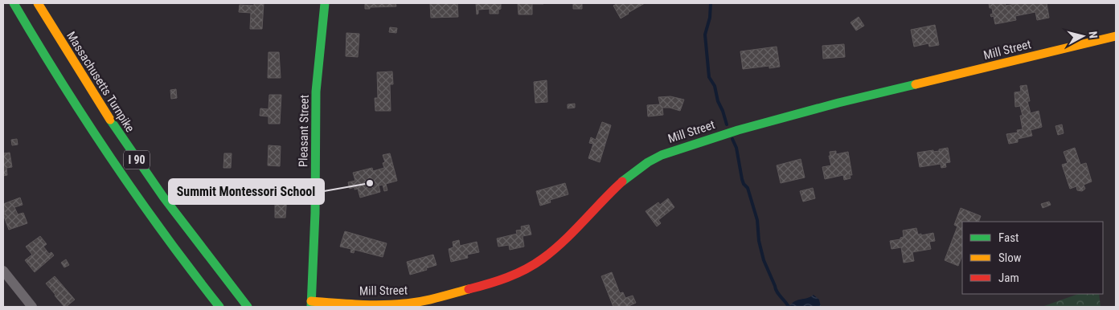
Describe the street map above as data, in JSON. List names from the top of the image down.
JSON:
{
  "streets": {
    "main road": [
      "Mill Street",
      "Massachusetts Turnpike",
      "Pleasant Street",
      "I 90"
    ]
  },
  "crossings": [
    ["Mill Street", "Pleasant Street"]
  ],
  "places": ["Summit Montessori School"],
  "legend": ["Fast", "Slow", "Jam"],
  "north": "right"
}
